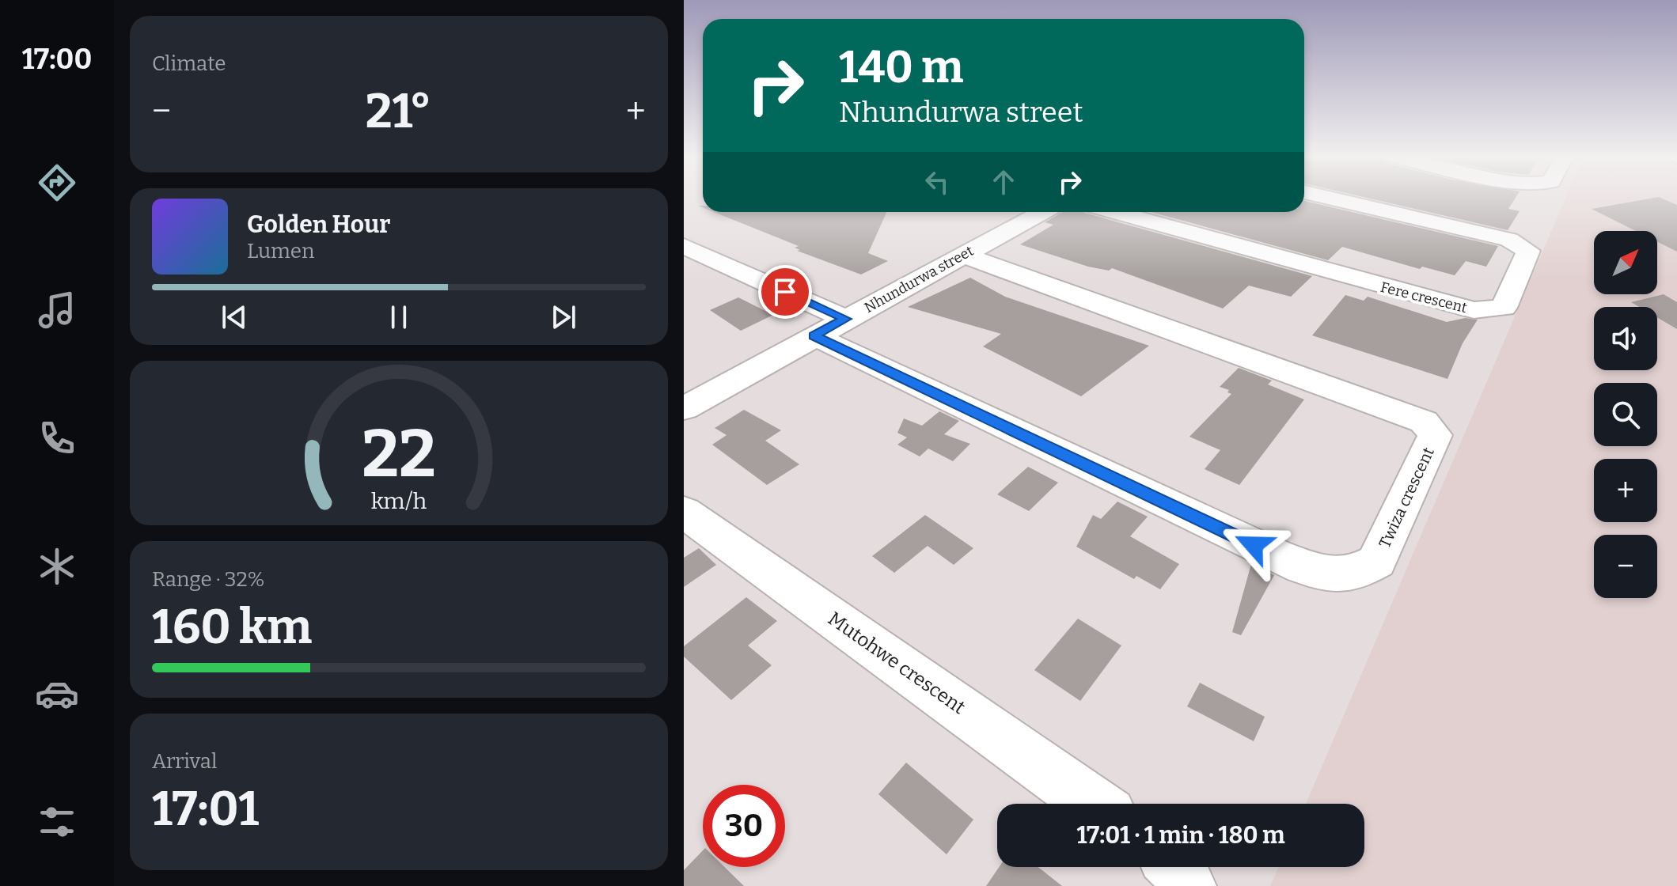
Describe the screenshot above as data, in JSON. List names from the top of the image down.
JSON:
{
  "streets": {
    "street": [
      "Nhundurwa street",
      "Fere crescent",
      "Twiza crescent",
      "Mutohwe crescent"
    ]
  },
  "crossings": [
    ["Nhundurwa street", "Twiza crescent"]
  ],
  "north": "top right",
  "page": {
    "tabs": "17:00",
    "tile": [
      "Climate",
      ["Range · 32%", "160 km"],
      ["Arrival", "17:01"]
    ],
    "turn": ["140 m", "Nhundurwa street"],
    "heat": ["−", "21°", "+"],
    "song": ["Golden Hour", "Lumen"],
    "map_buttons": ["+", "−"],
    "limit": "30",
    "trip": "17:01 · 1 min · 180 m",
    "gauge": ["22", "km/h"]
  }
}
